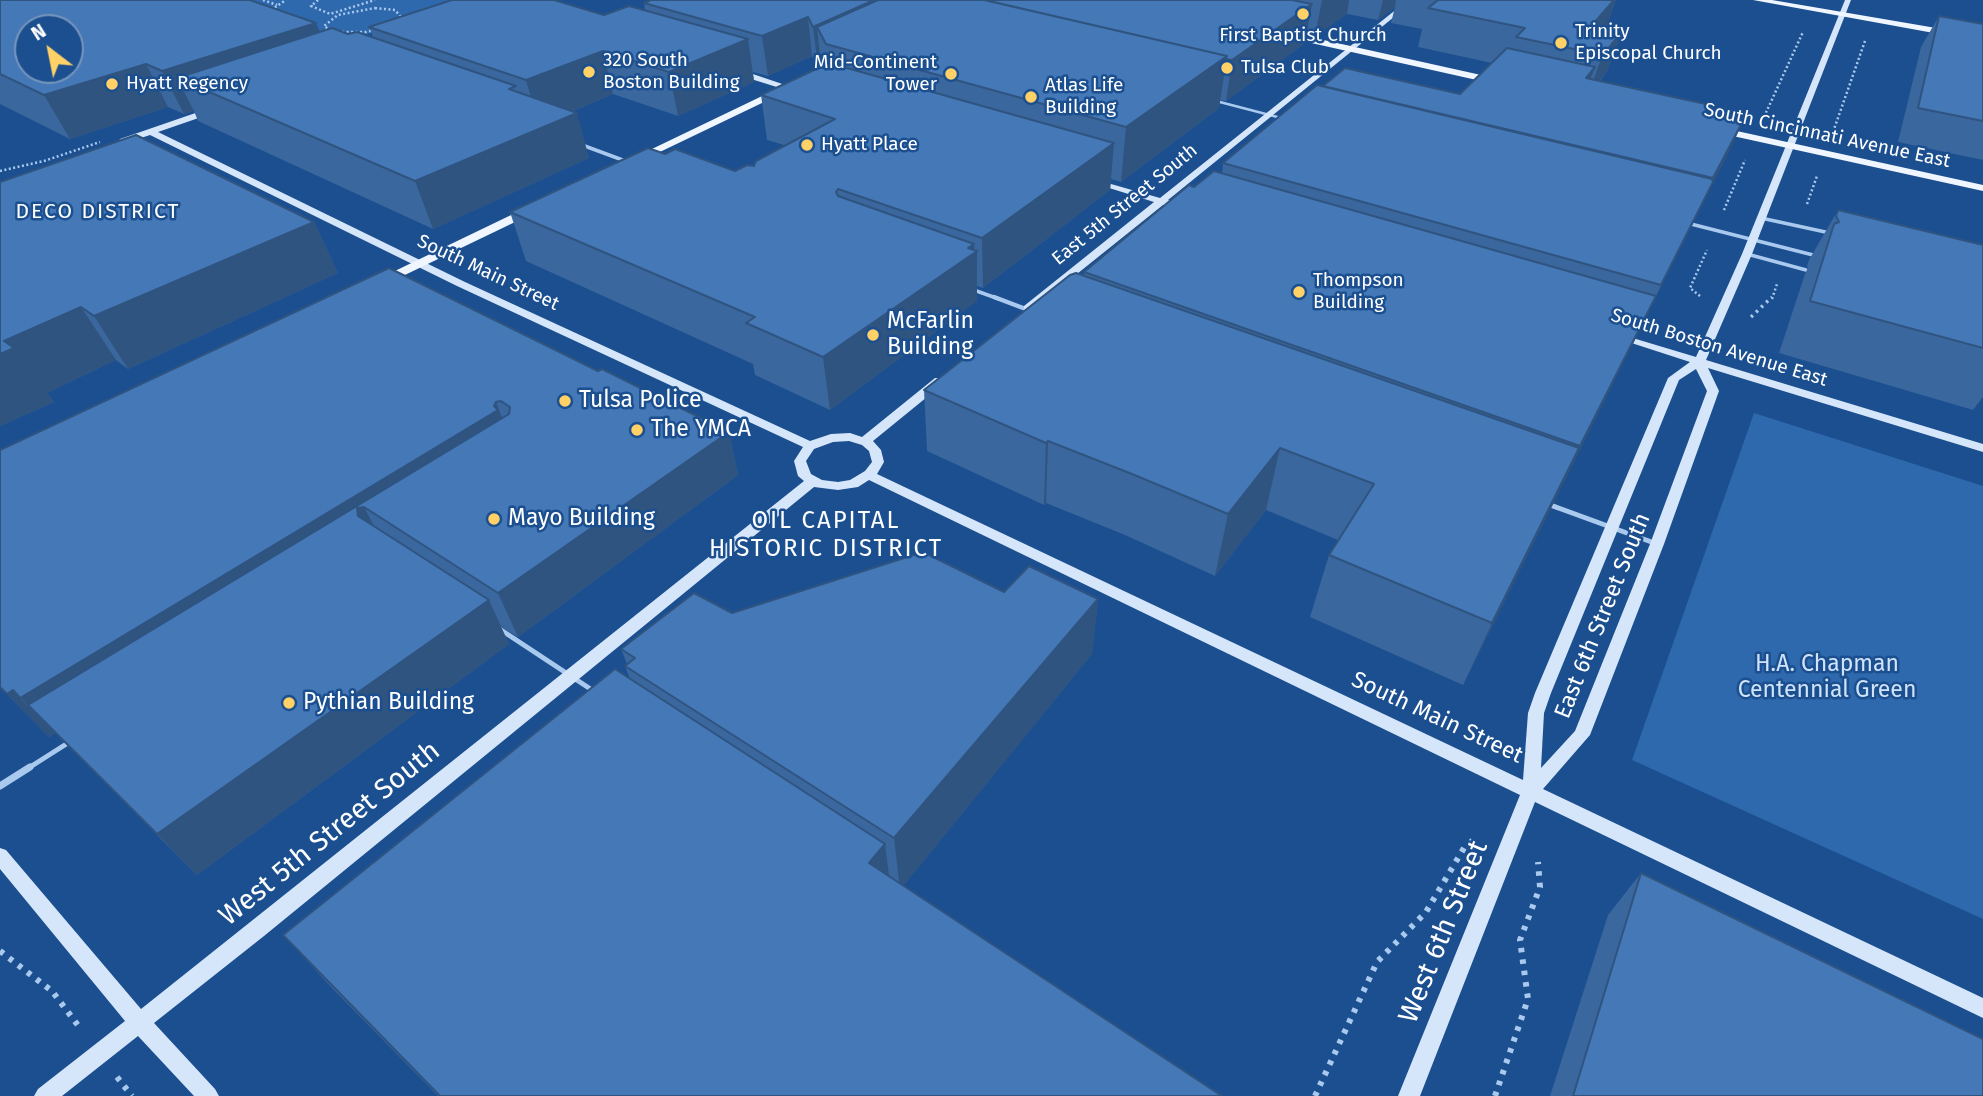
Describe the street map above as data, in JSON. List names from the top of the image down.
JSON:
{
  "streets": {
    "main road": ["South Cincinnati Avenue East"],
    "street": [
      "East 5th Street South",
      "South Main Street",
      "South Boston Avenue East",
      "East 6th Street South",
      "West 5th Street South",
      "West 6th Street"
    ]
  },
  "crossings": [
    ["South Cincinnati Avenue East", "East 6th Street South"],
    ["South Main Street", "East 6th Street South"],
    ["South Main Street", "West 5th Street South"],
    ["South Main Street", "West 6th Street"],
    ["South Boston Avenue East", "East 6th Street South"],
    ["East 6th Street South", "West 6th Street"]
  ],
  "districts": ["DECO DISTRICT", "OIL CAPITAL HISTORIC DISTRICT"],
  "parks": ["H.A. Chapman Centennial Green"],
  "places": [
    "First Baptist Church",
    "Trinity Episcopal Church",
    "Tulsa Club",
    "320 South Boston Building",
    "Mid-Continent Tower",
    "Hyatt Regency",
    "Atlas Life Building",
    "Hyatt Place",
    "Thompson Building",
    "McFarlin Building",
    "Tulsa Police",
    "The YMCA",
    "Mayo Building",
    "Pythian Building"
  ],
  "north": "top left"
}
